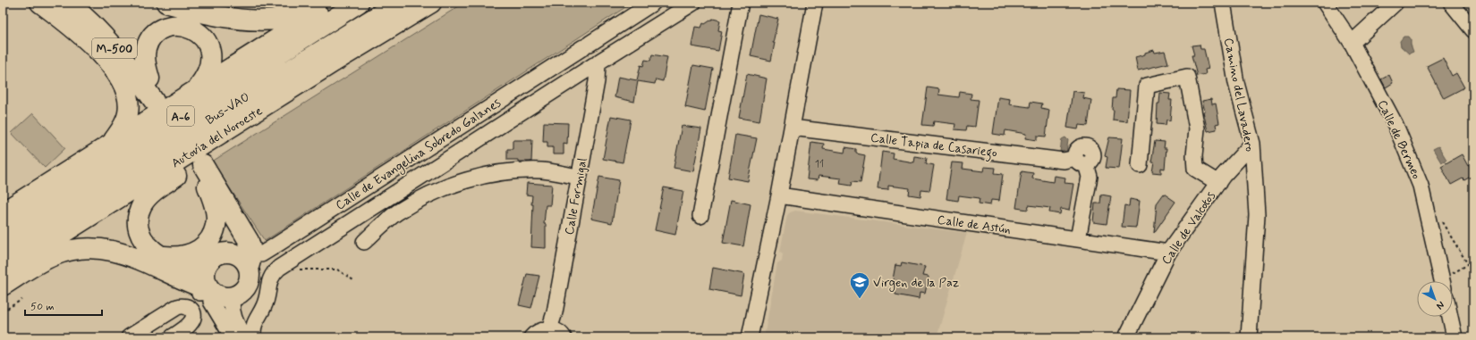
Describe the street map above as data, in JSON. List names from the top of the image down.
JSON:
{
  "streets": {
    "highway": [
      "M-500",
      "Bus-VAO",
      "A-6",
      "Autovía del Noroeste"
    ],
    "street": [
      "Camino del Lavadero",
      "Calle de Bermeo",
      "Calle Tapia de Casariego",
      "Calle de Evangelina Sobredo Galanes",
      "Calle Formigal",
      "Calle de Astún",
      "Calle de Valcotos"
    ]
  },
  "crossings": [
    ["Camino del Lavadero", "Calle de Valcotos"],
    ["Calle Tapia de Casariego", "Calle de Astún"],
    ["Calle de Evangelina Sobredo Galanes", "Calle Formigal"],
    ["Calle de Astún", "Calle de Valcotos"]
  ],
  "places": {
    "school or university": ["Virgen de la Paz"]
  },
  "house_numbers": ["11"],
  "scale_bar": "50 m",
  "north": "bottom right"
}
